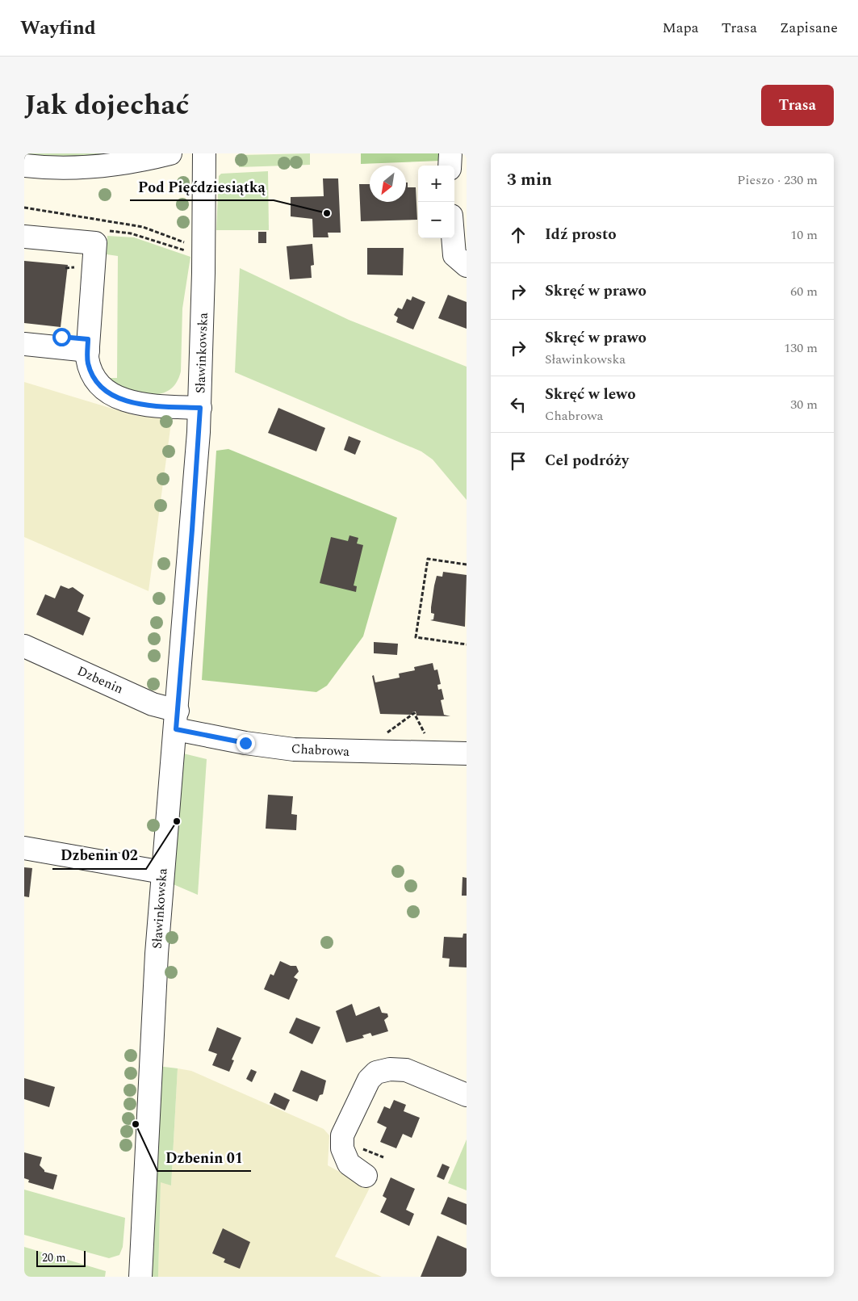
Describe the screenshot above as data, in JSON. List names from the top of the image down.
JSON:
{
  "streets": {
    "street": ["Sławinkowska", "Dzbenin", "Chabrowa"]
  },
  "crossings": [
    ["Sławinkowska", "Dzbenin"],
    ["Sławinkowska", "Chabrowa"],
    ["Dzbenin", "Chabrowa"]
  ],
  "places": ["Pod Pięćdziesiątką", "Dzbenin 02", "Dzbenin 01"],
  "scale_bar": "20 m",
  "north": "bottom left",
  "page": {
    "header": "Wayfind",
    "nav": ["Mapa", "Trasa", "Zapisane"],
    "title": "Jak dojechać",
    "buttons": "Trasa",
    "heading": ["3 min", "Pieszo · 230 m"],
    "map_buttons": ["+", "−"],
    "list": [
      ["Idź prosto", "10 m"],
      ["Skręć w prawo", "60 m"],
      ["Skręć w prawo", "Sławinkowska", "130 m"],
      ["Skręć w lewo", "Chabrowa", "30 m"],
      "Cel podróży"
    ],
    "scale": "20 m"
  }
}
